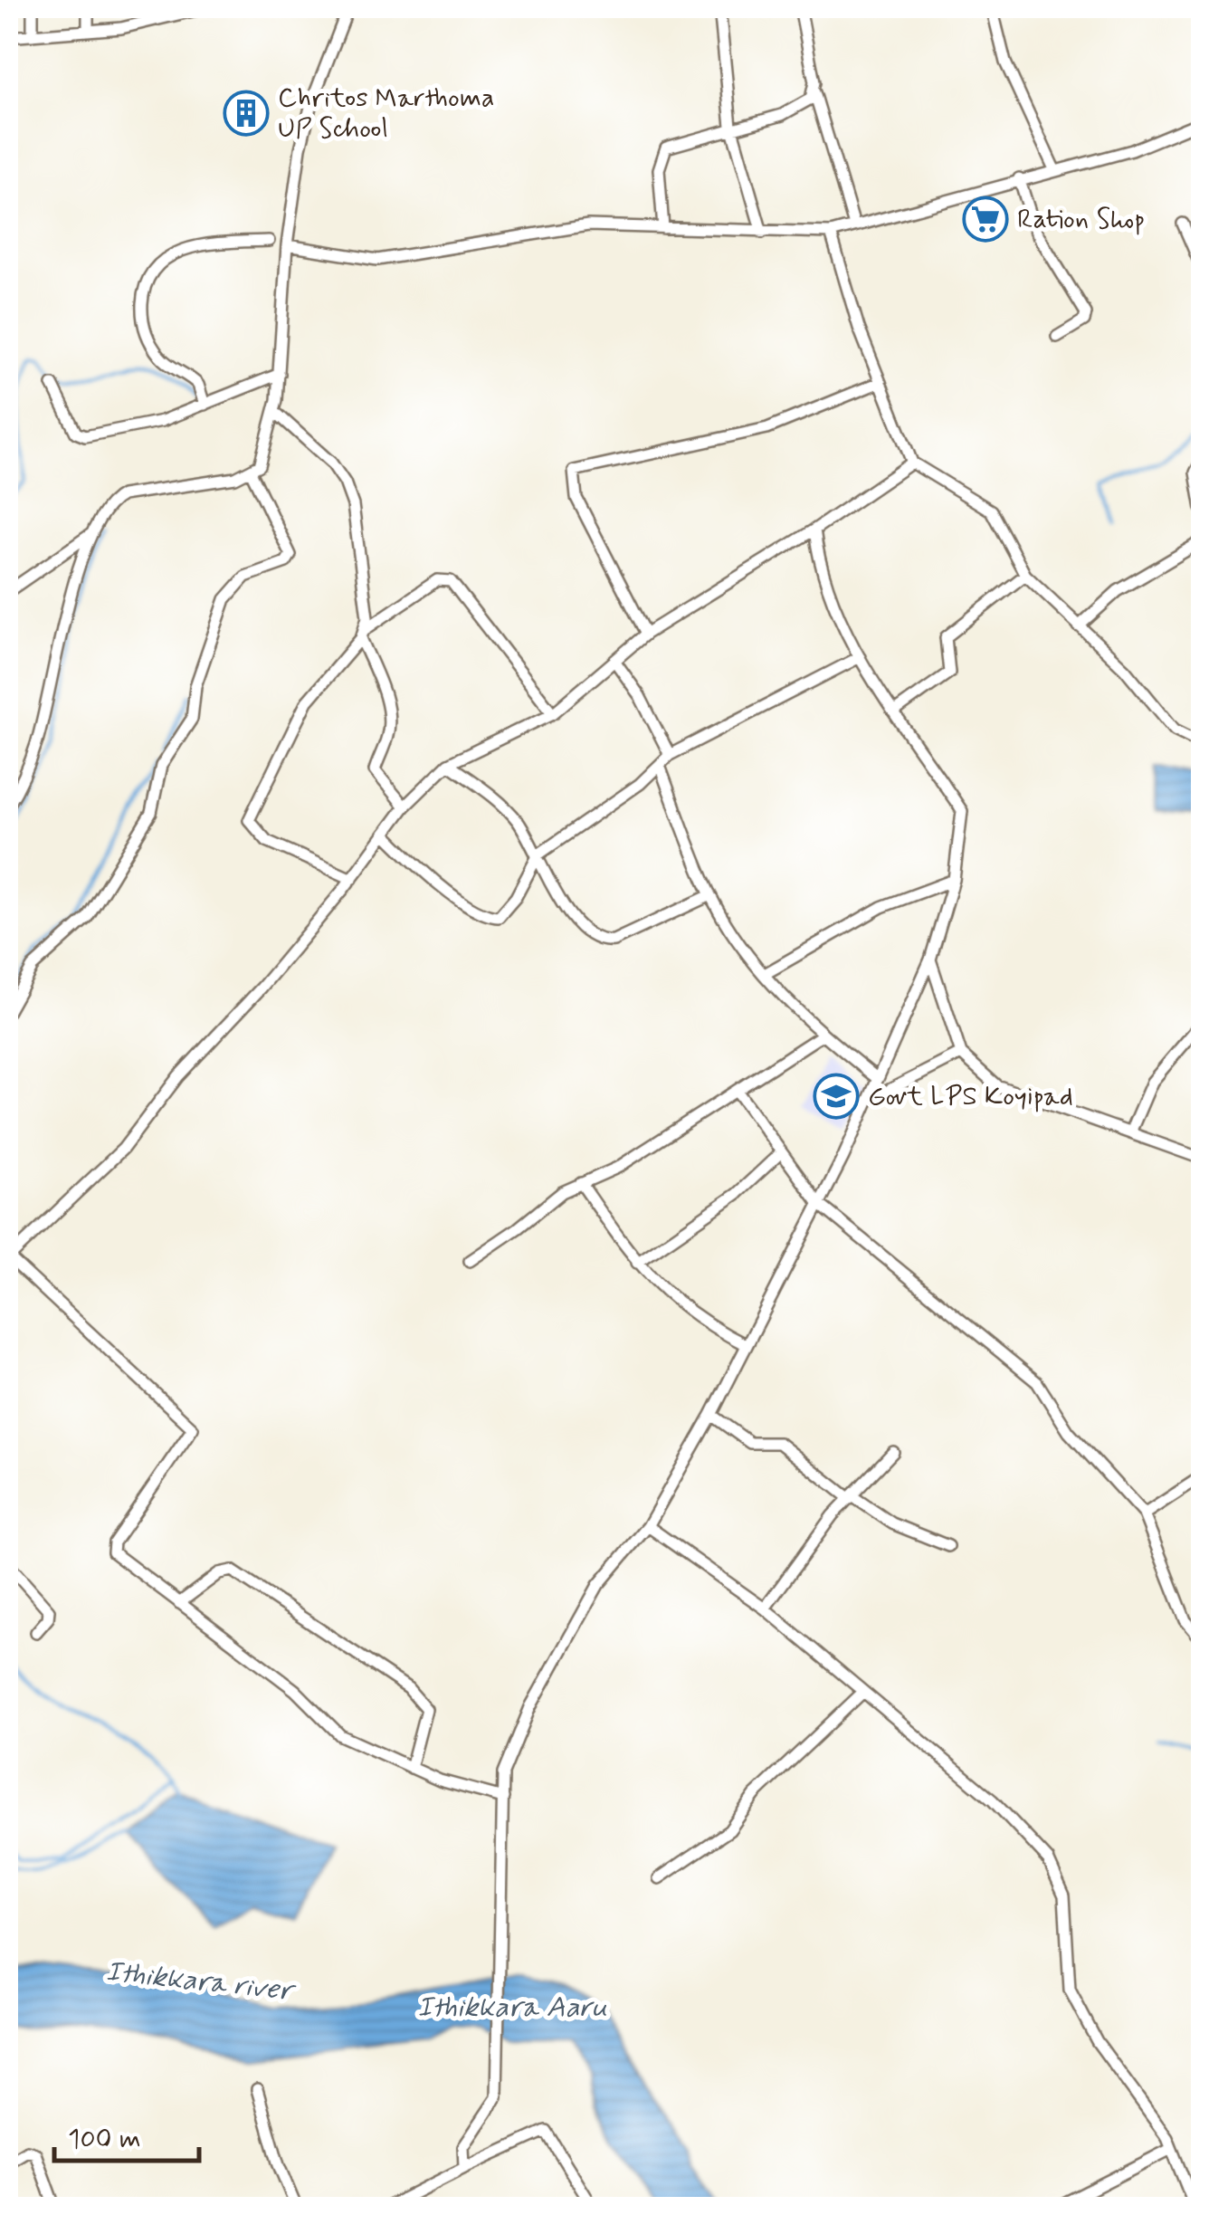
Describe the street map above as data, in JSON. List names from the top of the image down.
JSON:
{
  "water": ["Ithikkara river", "Ithikkara Aaru"],
  "places": {
    "building": ["Chritos Marthoma UP School"],
    "supermarket": ["Ration Shop"],
    "school or university": ["Govt LPS Koyipad"]
  },
  "scale_bar": "100 m"
}
